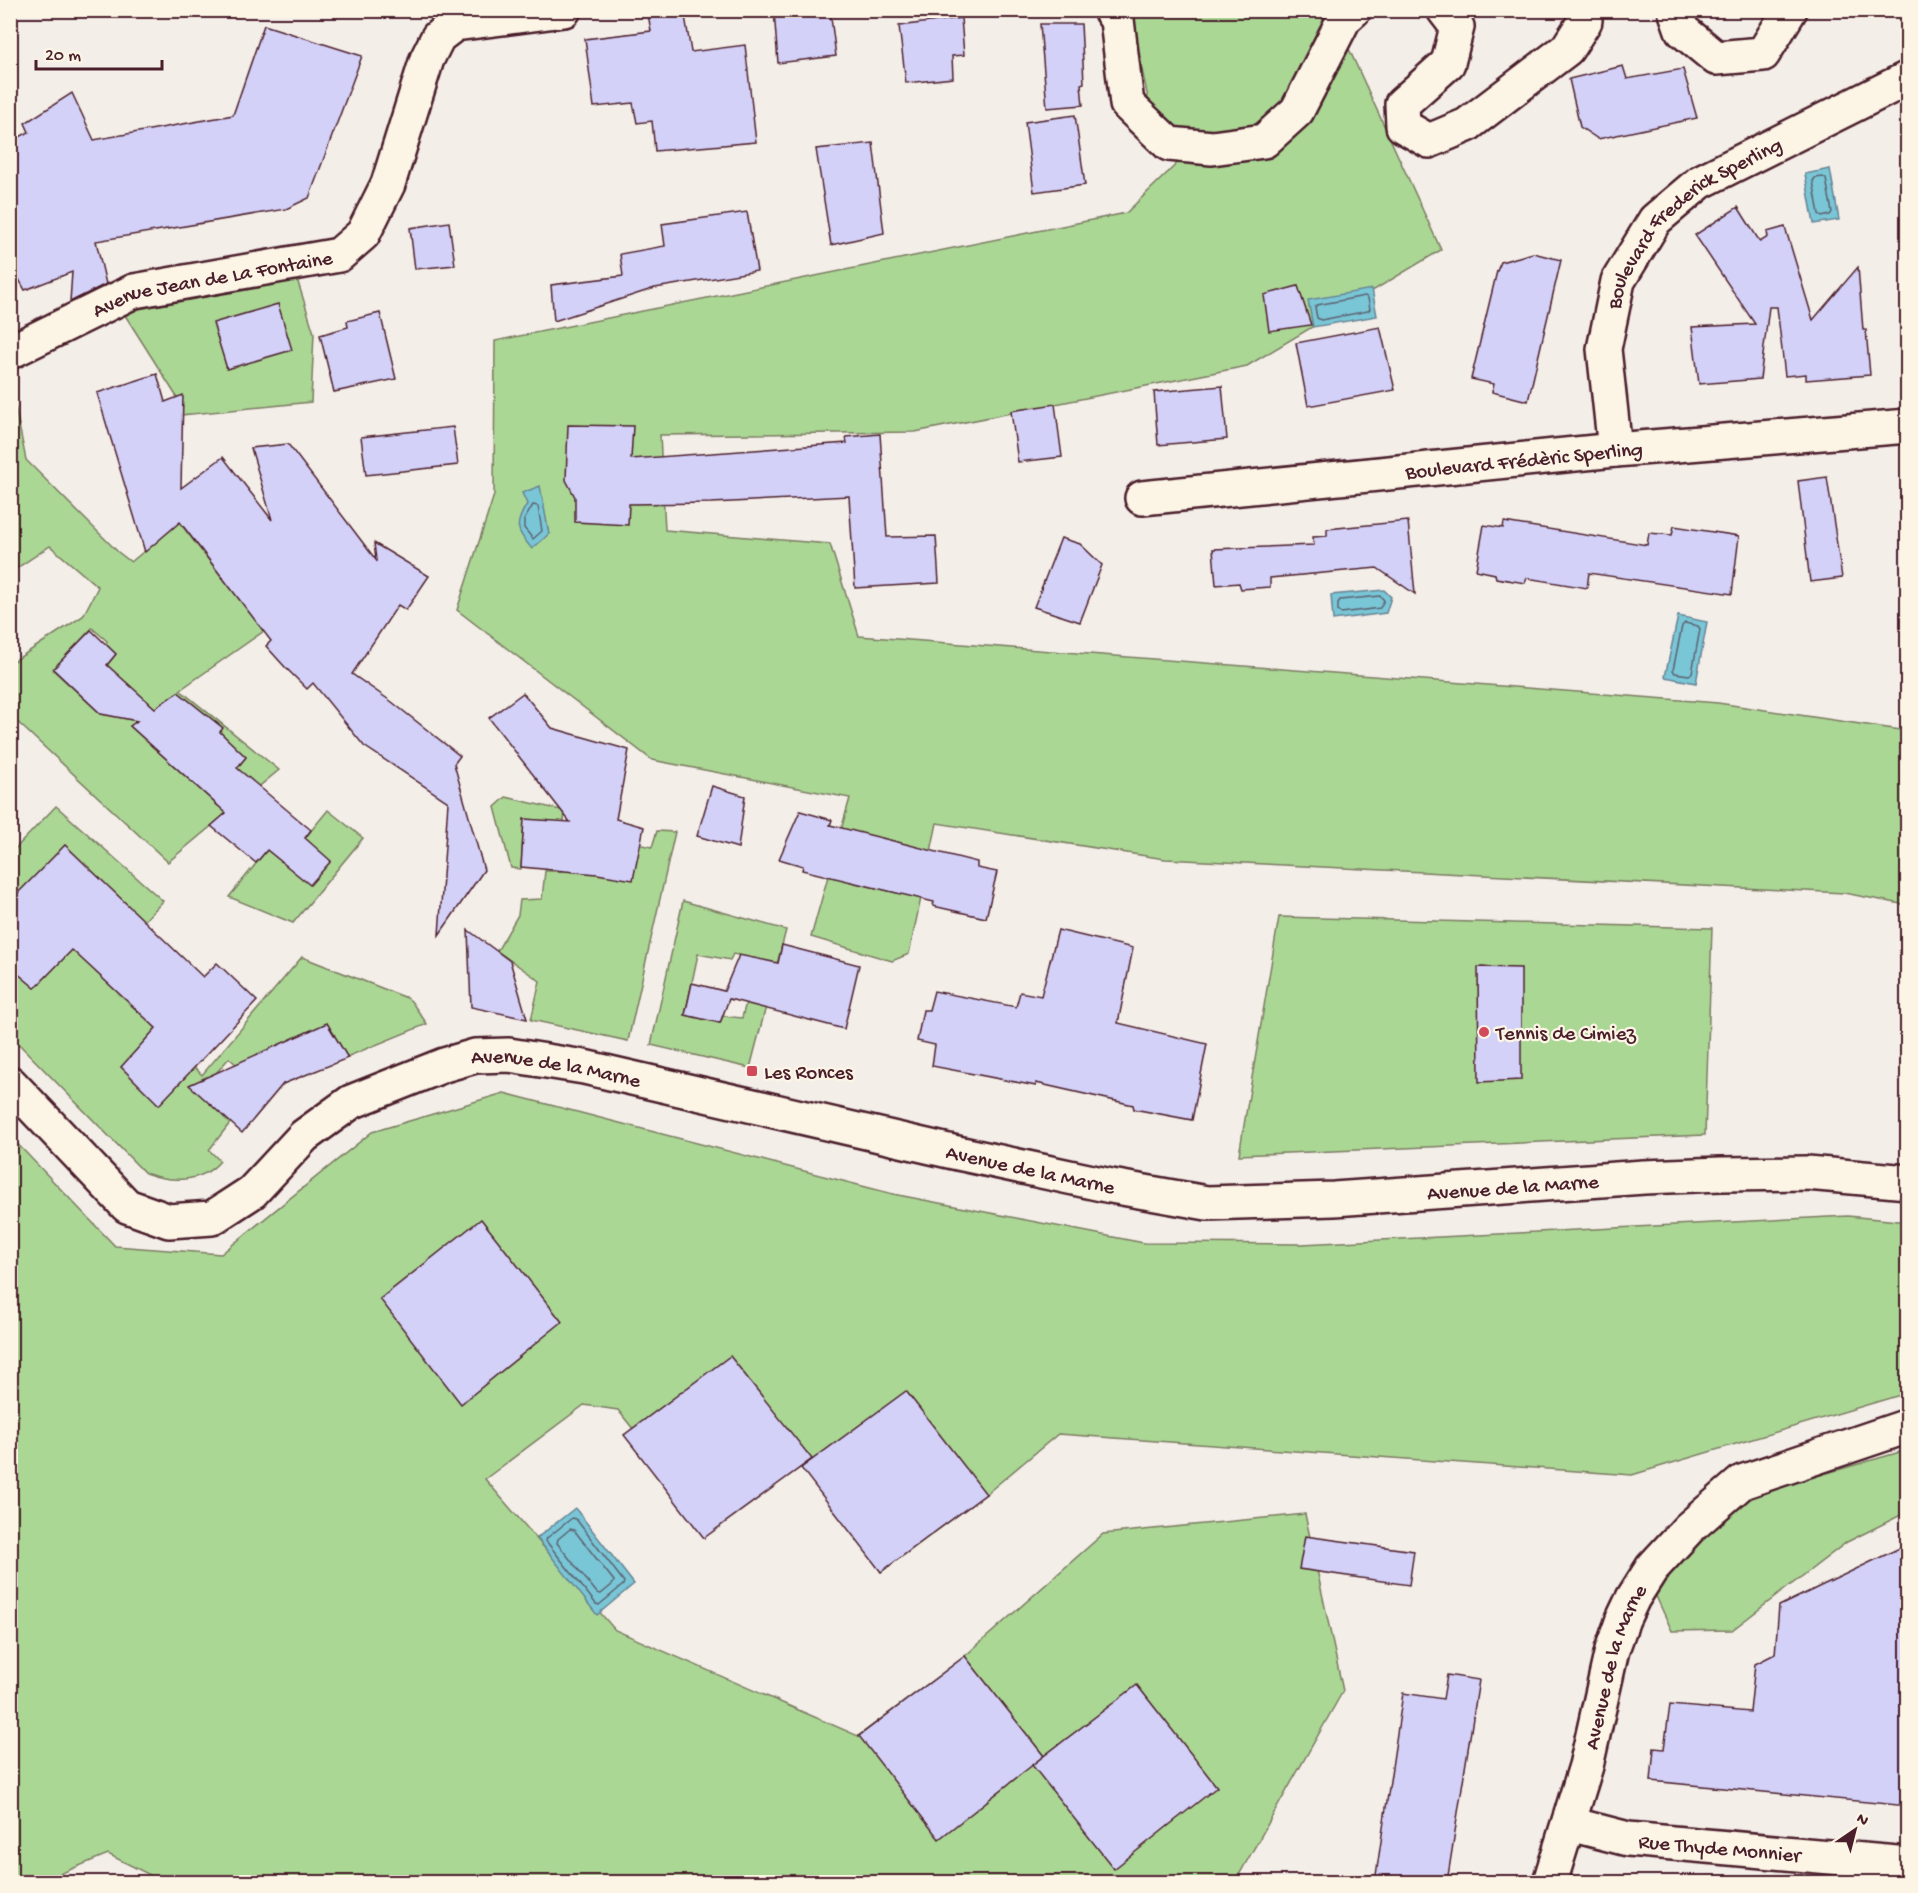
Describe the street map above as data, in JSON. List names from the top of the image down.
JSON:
{
  "streets": {
    "street": [
      "Boulevard Frederick Sperling",
      "Avenue Jean de La Fontaine",
      "Boulevard Frédèric Sperling",
      "Avenue de la Marne",
      "Rue Thyde Monnier"
    ]
  },
  "crossings": [
    ["Boulevard Frederick Sperling", "Boulevard Frédèric Sperling"],
    ["Avenue de la Marne", "Rue Thyde Monnier"]
  ],
  "places": {
    "other": ["Tennis de Cimiez"],
    "transit": ["Les Ronces"]
  },
  "scale_bar": "20 m",
  "north": "top right"
}
